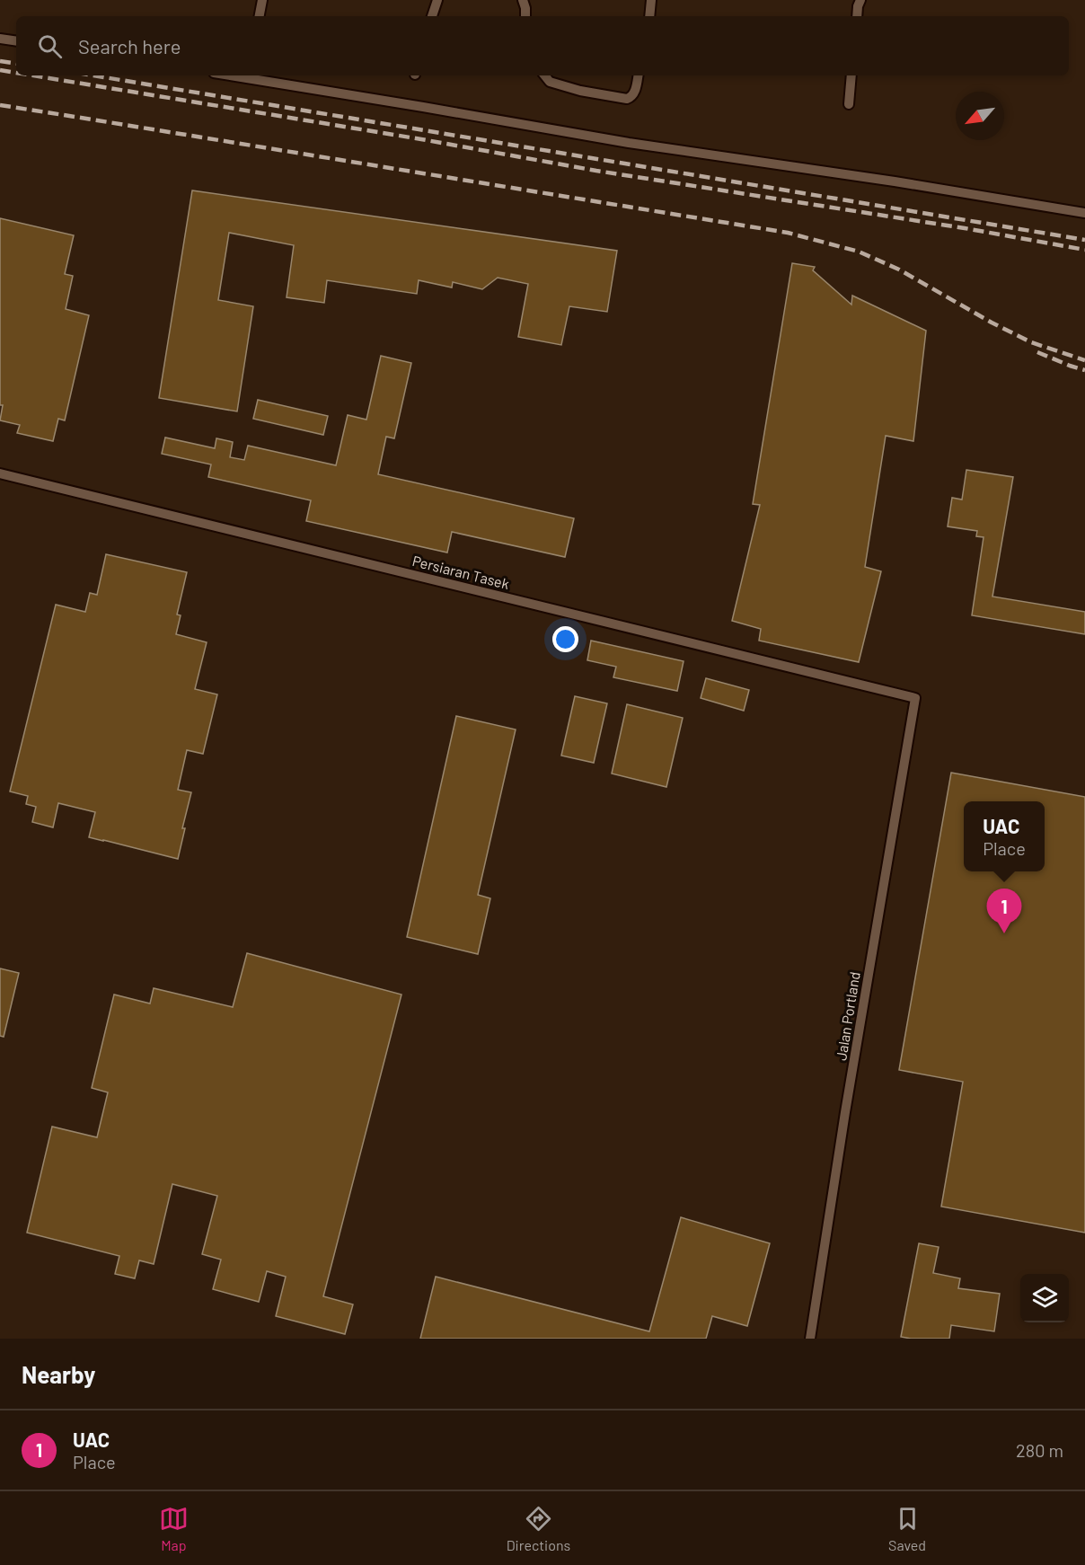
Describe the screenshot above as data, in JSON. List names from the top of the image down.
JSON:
{
  "streets": {
    "street": ["Persiaran Tasek", "Jalan Portland"]
  },
  "crossings": [
    ["Persiaran Tasek", "Jalan Portland"]
  ],
  "north": "bottom left",
  "page": {
    "search": "Search here",
    "popup": ["UAC", "Place"],
    "pins": "1",
    "heading": "Nearby",
    "list": [
      {
        "mark": "1",
        "name": "UAC",
        "note": "Place",
        "value": "280 m"
      }
    ],
    "nav": ["Map", "Directions", "Saved"]
  }
}
